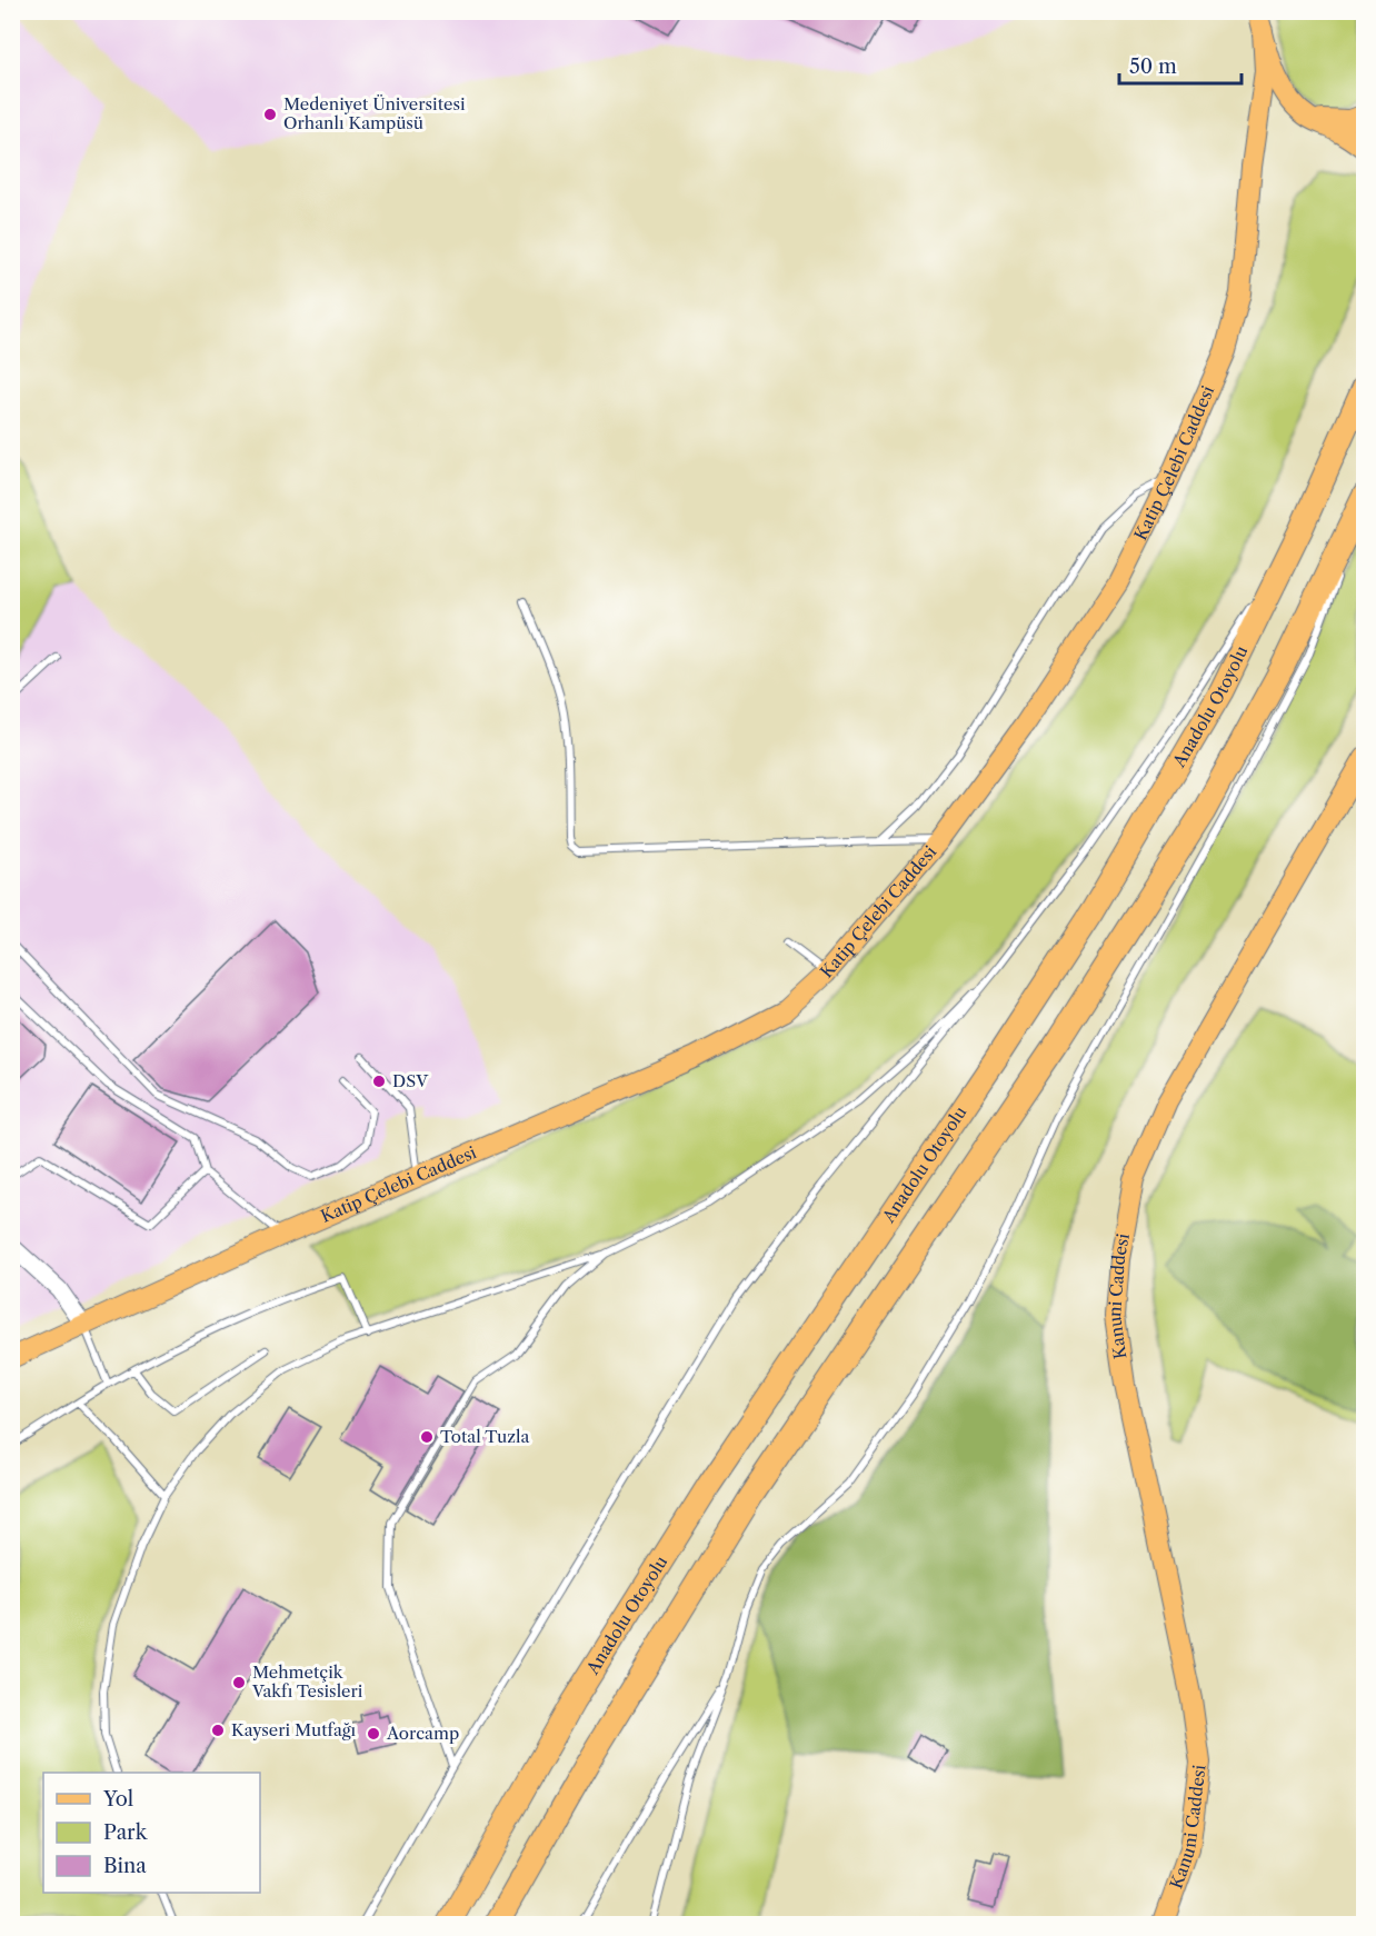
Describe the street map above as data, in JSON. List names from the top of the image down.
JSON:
{
  "streets": {
    "highway": ["Anadolu Otoyolu"],
    "main road": ["Katip Çelebi Caddesi", "Kanuni Caddesi"]
  },
  "places": [
    "Medeniyet Üniversitesi Orhanlı Kampüsü",
    "DSV",
    "Total Tuzla",
    "Mehmetçik Vakfı Tesisleri",
    "Kayseri Mutfağı",
    "Aorcamp"
  ],
  "legend": ["Yol", "Park", "Bina"],
  "scale_bar": "50 m"
}
